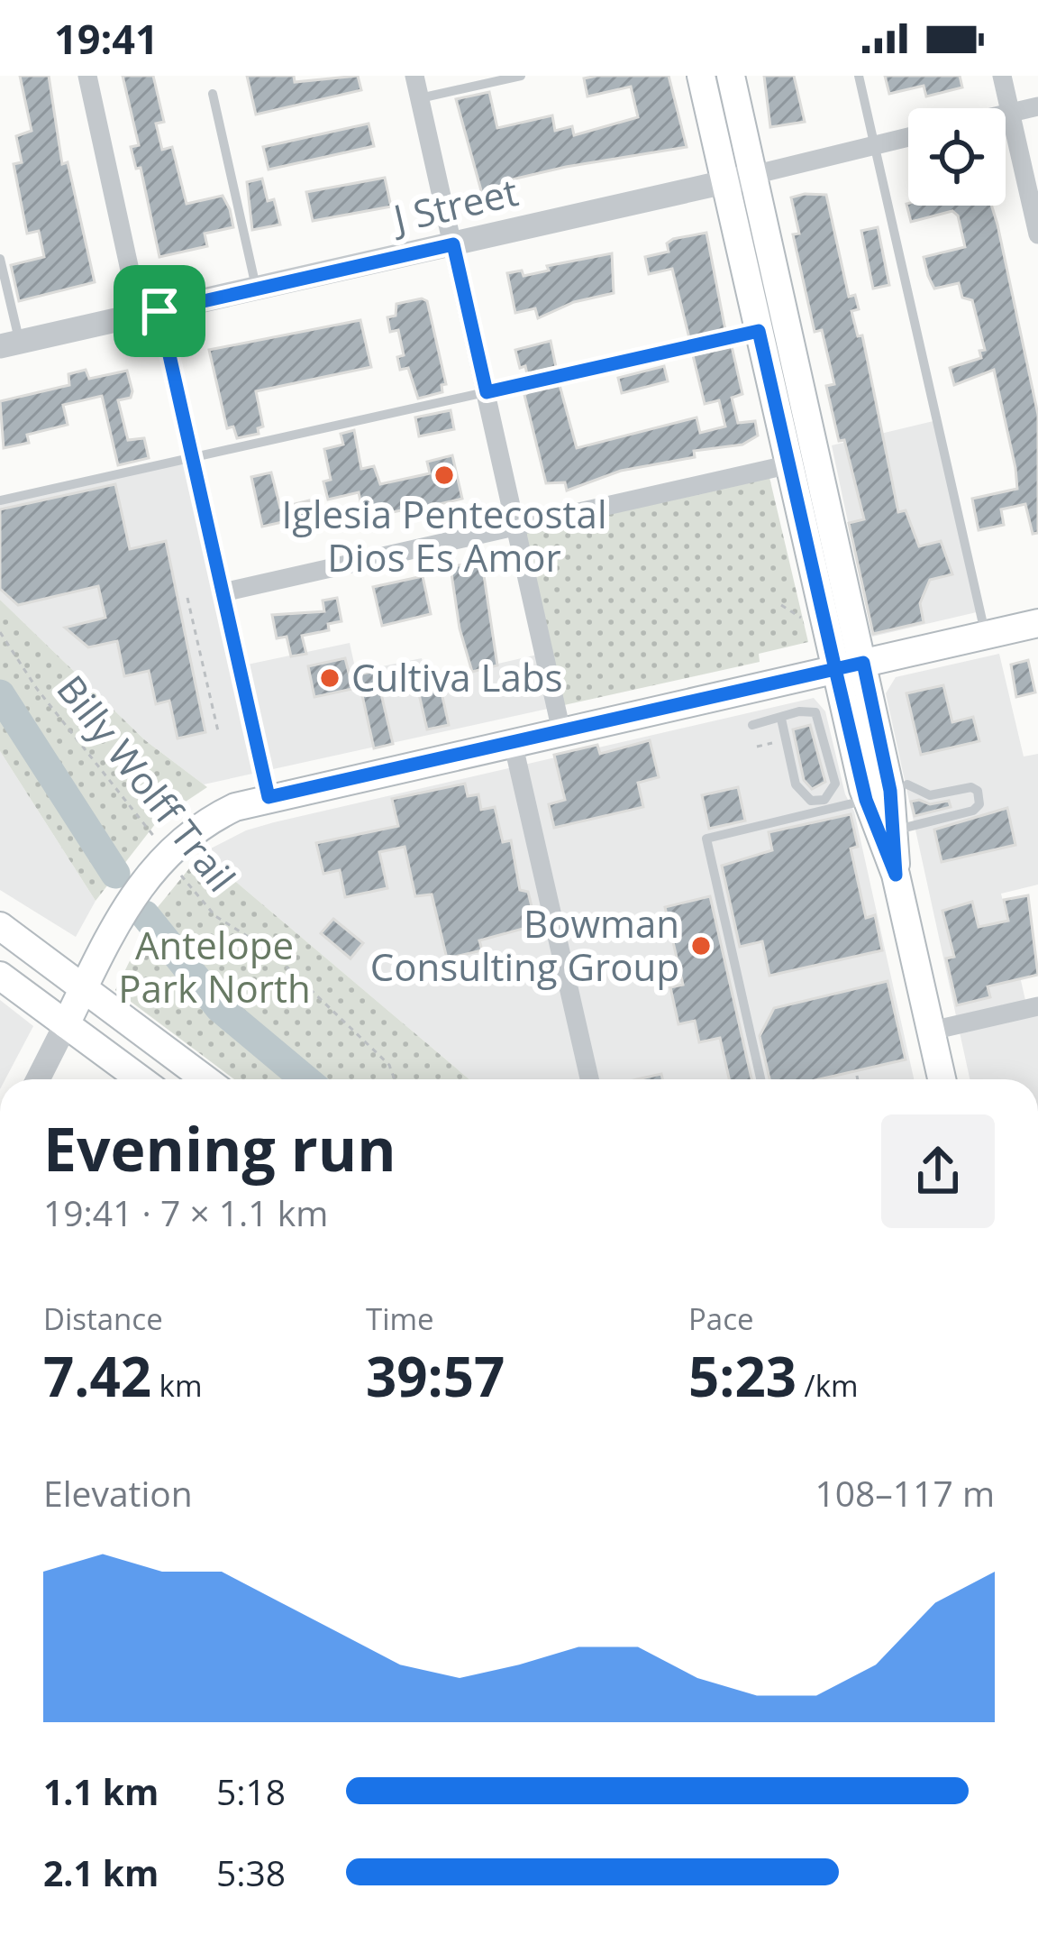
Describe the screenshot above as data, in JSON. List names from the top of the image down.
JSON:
{
  "streets": {
    "street": ["J Street"],
    "path": ["Billy Wolff Trail"]
  },
  "parks": ["Antelope Park North"],
  "places": ["Iglesia Pentecostal Dios Es Amor", "Cultiva Labs", "Bowman Consulting Group"],
  "page": {
    "status": "19:41",
    "heading": ["Evening run", "19:41 · 7 × 1.1 km"],
    "stats": [
      ["Distance", "7.42 km"],
      ["Time", "39:57"],
      ["Pace", "5:23 /km"]
    ],
    "chart": ["Elevation", "108–117 m"],
    "list": [
      {
        "name": "1.1 km",
        "note": "5:18"
      },
      {
        "name": "2.1 km",
        "note": "5:38"
      }
    ]
  }
}
